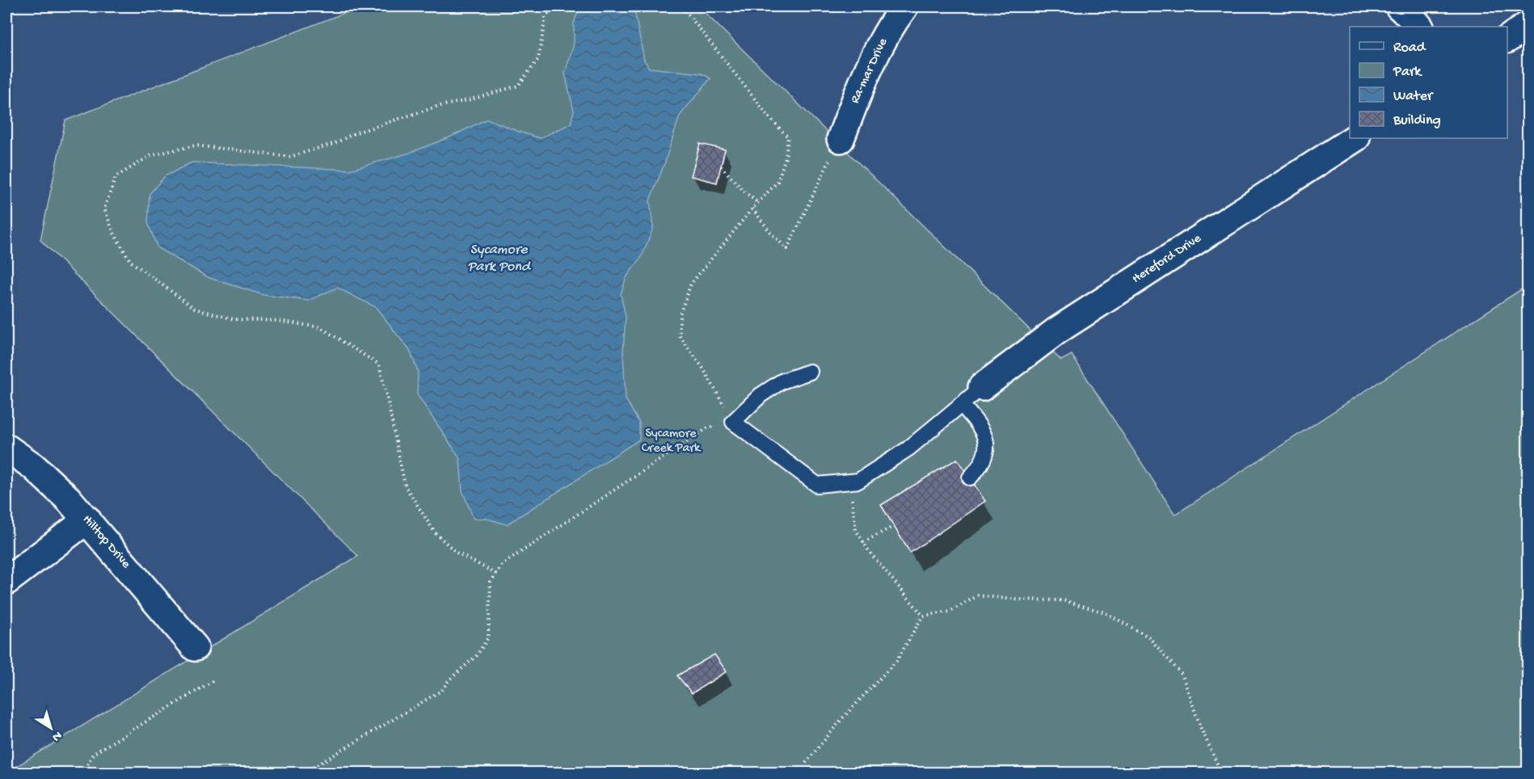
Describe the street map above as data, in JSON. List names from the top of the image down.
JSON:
{
  "streets": {
    "street": ["Ra-mar Drive", "Hereford Drive", "Hilltop Drive"]
  },
  "water": ["Sycamore Park Pond"],
  "parks": ["Sycamore Creek Park"],
  "legend": [
    "Road",
    "Park",
    "Water",
    "Building"
  ],
  "north": "bottom right"
}
